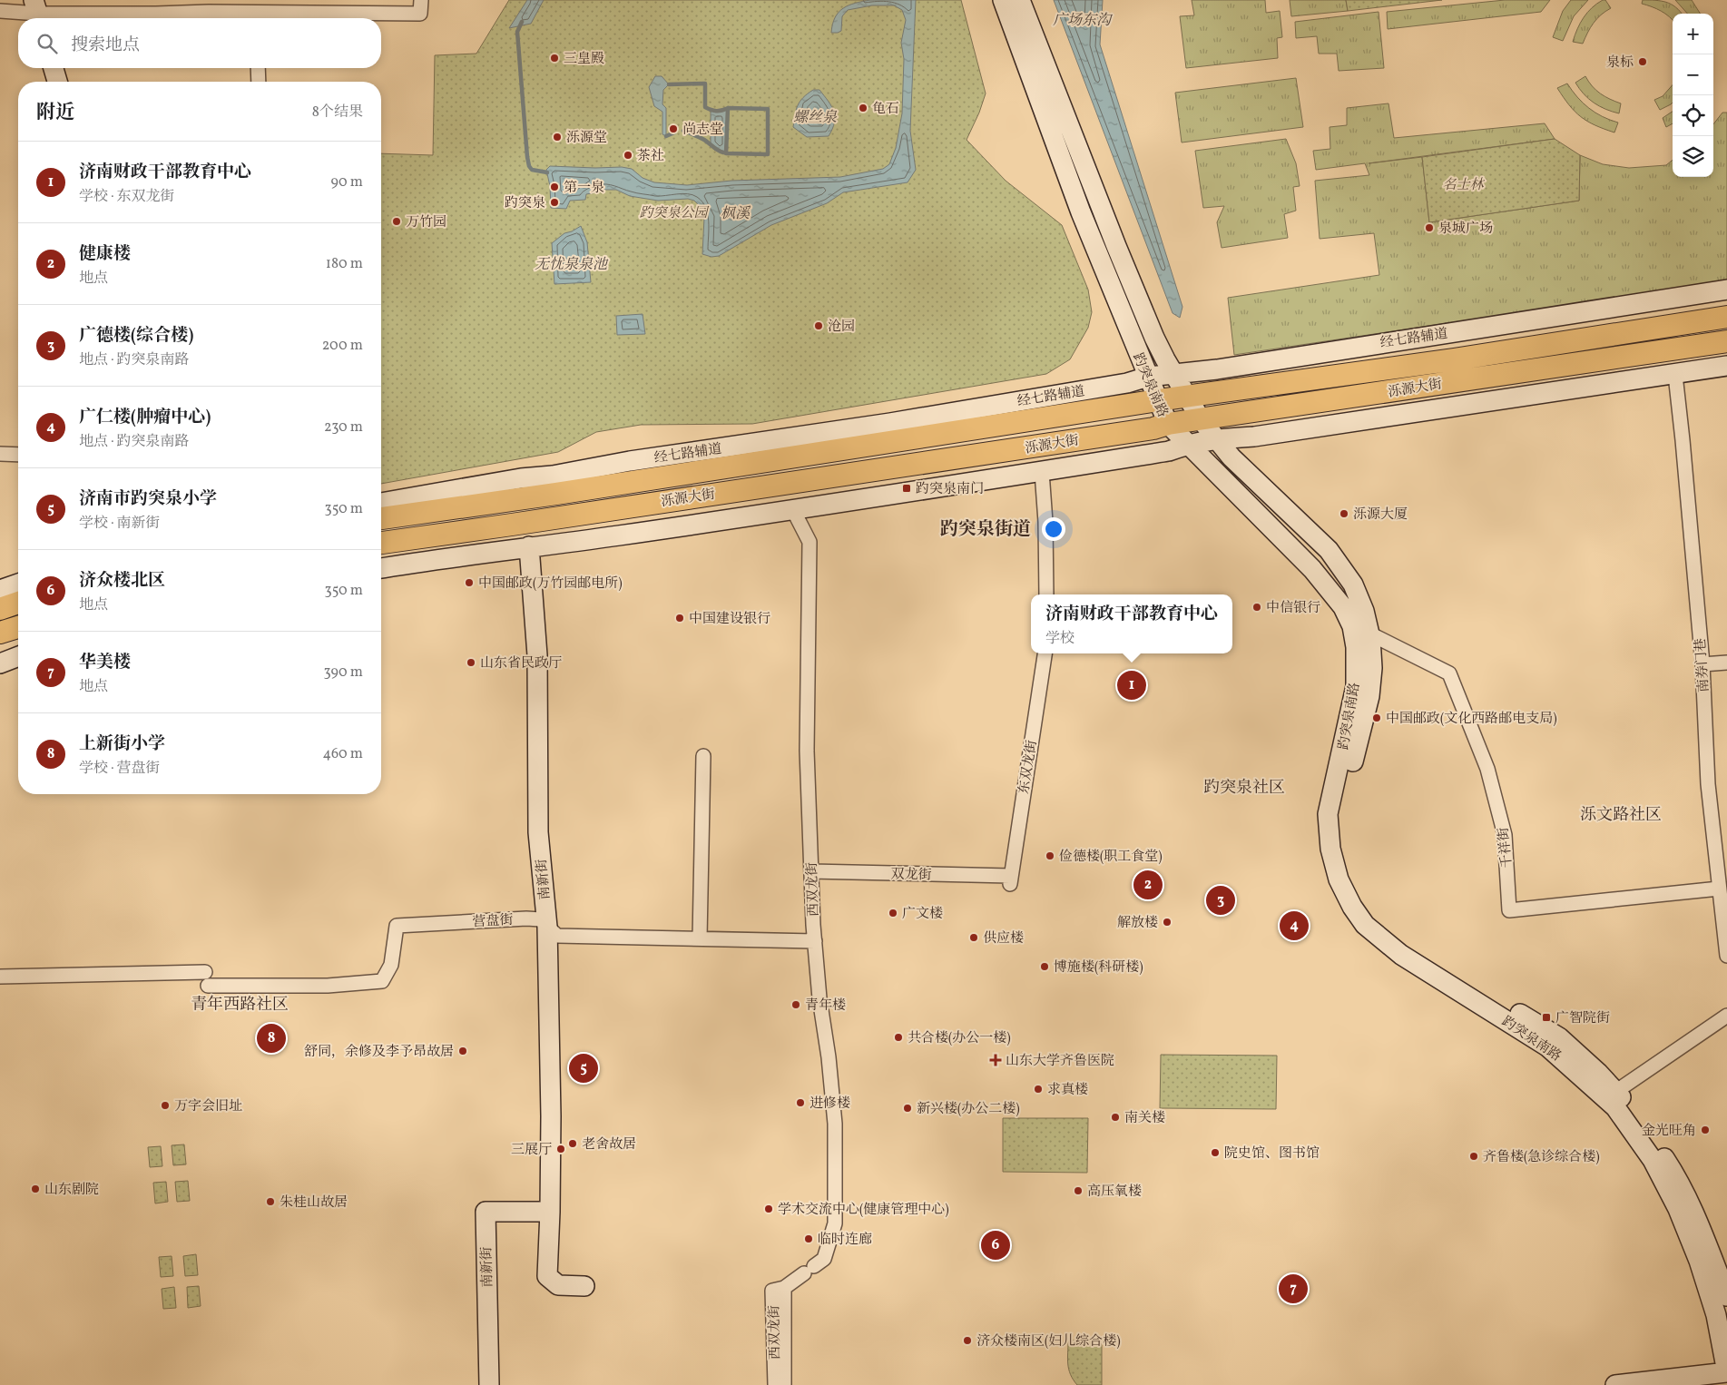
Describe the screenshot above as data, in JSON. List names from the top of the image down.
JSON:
{
  "streets": {
    "main road": ["泺源大街"],
    "street": [
      "经七路辅道",
      "趵突泉南路",
      "南券门巷",
      "东双龙街",
      "千祥街",
      "双龙街",
      "南新街",
      "西双龙街",
      "营盘街"
    ]
  },
  "crossings": [
    ["经七路辅道", "趵突泉南路"],
    ["趵突泉南路", "泺源大街"],
    ["趵突泉南路", "千祥街"],
    ["南券门巷", "千祥街"],
    ["东双龙街", "双龙街"],
    ["双龙街", "西双龙街"],
    ["南新街", "营盘街"],
    ["西双龙街", "营盘街"]
  ],
  "districts": [
    "趵突泉街道",
    "趵突泉社区",
    "泺文路社区",
    "青年西路社区"
  ],
  "water": [
    "广场东沟",
    "螺丝泉",
    "枫溪",
    "无忧泉泉池"
  ],
  "parks": ["名士林", "趵突泉公园"],
  "places": {
    "other": [
      "三皇殿",
      "泉标",
      "龟石",
      "尚志堂",
      "泺源堂",
      "茶社",
      "第一泉",
      "趵突泉",
      "万竹园",
      "泉城广场",
      "沧园",
      "泺源大厦",
      "中国邮政(万竹园邮电所)",
      "中信银行",
      "中国建设银行",
      "山东省民政厅",
      "中国邮政(文化西路邮电支局)",
      "俭德楼(职工食堂)",
      "广文楼",
      "解放楼",
      "供应楼",
      "博施楼(科研楼)",
      "青年楼",
      "共合楼(办公一楼)",
      "舒同，余修及李予昂故居",
      "求真楼",
      "进修楼",
      "万字会旧址",
      "新兴楼(办公二楼)",
      "南关楼",
      "金光旺角",
      "老舍故居",
      "三展厅",
      "院史馆、图书馆",
      "齐鲁楼(急诊综合楼)",
      "山东剧院",
      "高压氧楼",
      "朱桂山故居",
      "学术交流中心(健康管理中心)",
      "临时连廊",
      "济众楼南区(妇儿综合楼)"
    ],
    "transit": ["趵突泉南门", "广智院街"],
    "health": ["山东大学齐鲁医院"]
  },
  "page": {
    "map_buttons": ["+", "−"],
    "search": "搜索地点",
    "heading": ["附近", "8个结果"],
    "list": [
      {
        "mark": "1",
        "name": "济南财政干部教育中心",
        "note": "学校 · 东双龙街",
        "value": "90 m"
      },
      {
        "mark": "2",
        "name": "健康楼",
        "note": "地点",
        "value": "180 m"
      },
      {
        "mark": "3",
        "name": "广德楼(综合楼)",
        "note": "地点 · 趵突泉南路",
        "value": "200 m"
      },
      {
        "mark": "4",
        "name": "广仁楼(肿瘤中心)",
        "note": "地点 · 趵突泉南路",
        "value": "230 m"
      },
      {
        "mark": "5",
        "name": "济南市趵突泉小学",
        "note": "学校 · 南新街",
        "value": "350 m"
      },
      {
        "mark": "6",
        "name": "济众楼北区",
        "note": "地点",
        "value": "350 m"
      },
      {
        "mark": "7",
        "name": "华美楼",
        "note": "地点",
        "value": "390 m"
      },
      {
        "mark": "8",
        "name": "上新街小学",
        "note": "学校 · 营盘街",
        "value": "460 m"
      }
    ],
    "popup": ["济南财政干部教育中心", "学校"],
    "pins": [
      "1",
      "2",
      "3",
      "4",
      "8",
      "5",
      "6",
      "7"
    ]
  }
}
